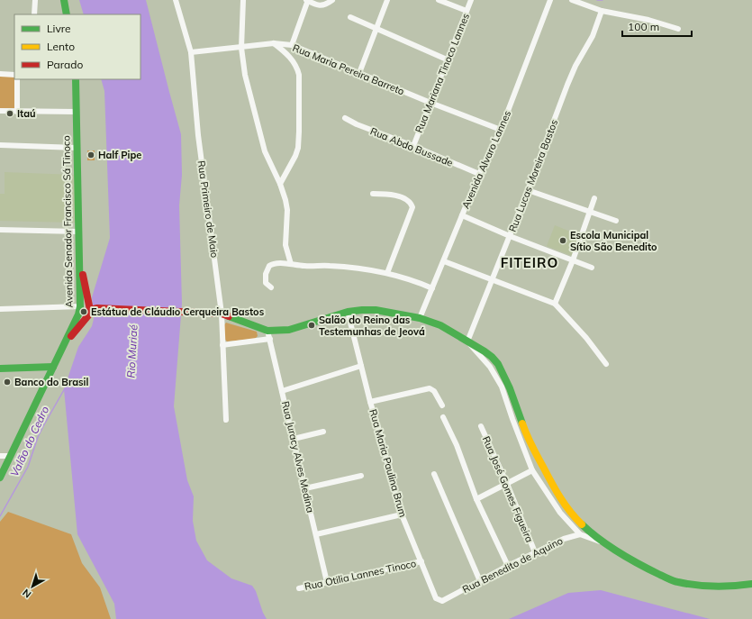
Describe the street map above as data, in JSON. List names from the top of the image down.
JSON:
{
  "streets": {
    "street": [
      "Rua Maria Pereira Barreto",
      "Rua Mariana Tinoco Lannes",
      "Rua Abdo Bussade",
      "Avenida Alvaro Lannes",
      "Rua Lucas Moreira Bastos",
      "Rua Primeiro de Maio",
      "Avenida Senador Francisco Sá Tinoco",
      "Rua Juracy Alves Medina",
      "Rua Maria Paulina Brum",
      "Rua José Gomes Figueira",
      "Rua Benedito de Aquino",
      "Rua Otilia Lannes Tinoco"
    ]
  },
  "crossings": [
    ["Rua Maria Pereira Barreto", "Rua Mariana Tinoco Lannes"],
    ["Rua Maria Pereira Barreto", "Avenida Alvaro Lannes"],
    ["Rua Maria Pereira Barreto", "Rua Primeiro de Maio"],
    ["Rua Mariana Tinoco Lannes", "Rua Abdo Bussade"],
    ["Rua Abdo Bussade", "Avenida Alvaro Lannes"],
    ["Rua Juracy Alves Medina", "Rua Otilia Lannes Tinoco"],
    ["Rua Maria Paulina Brum", "Rua Benedito de Aquino"],
    ["Rua Maria Paulina Brum", "Rua Otilia Lannes Tinoco"],
    ["Rua José Gomes Figueira", "Rua Benedito de Aquino"]
  ],
  "districts": ["FITEIRO"],
  "water": ["Rio Muriaé", "Valão do Cedro"],
  "places": [
    "Itaú",
    "Half Pipe",
    "Escola Municipal Sítio São Benedito",
    "Estátua de Cláudio Cerqueira Bastos",
    "Salão do Reino das Testemunhas de Jeová",
    "Banco do Brasil"
  ],
  "legend": ["Livre", "Lento", "Parado"],
  "scale_bar": "100 m",
  "north": "bottom left"
}
